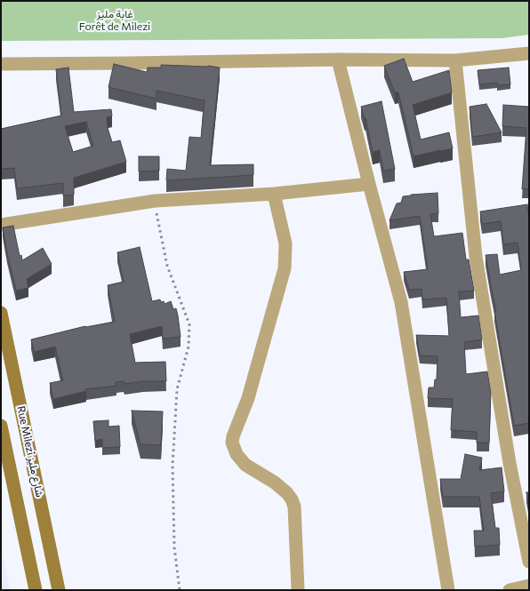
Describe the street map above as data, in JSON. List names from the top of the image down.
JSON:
{
  "streets": {
    "street": ["Rue Milezi شارع مليز"]
  },
  "parks": ["غابة مليز Forêt de Milezi"]
}
